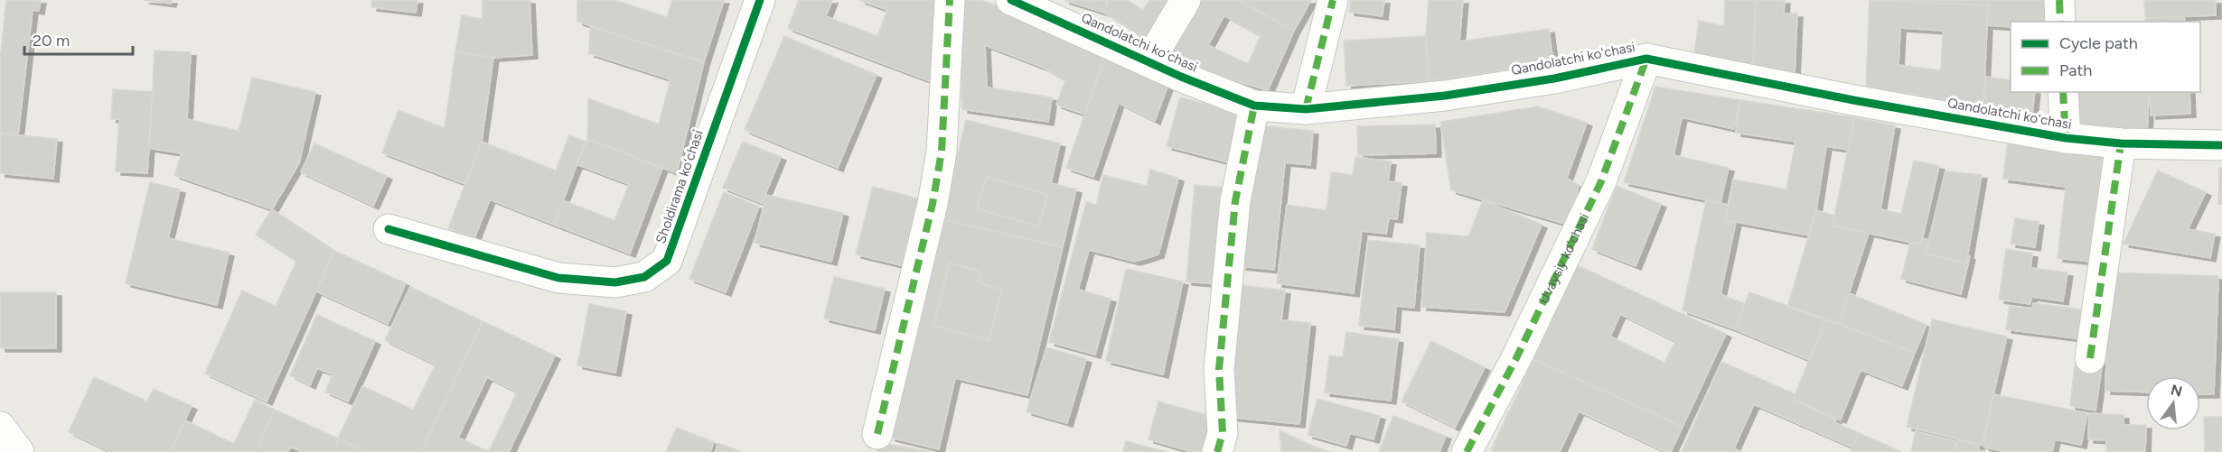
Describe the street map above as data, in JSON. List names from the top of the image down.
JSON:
{
  "streets": {
    "street": ["Qandolatchi koʻchasi", "Sholdirama ko‘chasi", "Uvaysiy ko'chasi"]
  },
  "crossings": [
    ["Qandolatchi koʻchasi", "Uvaysiy ko'chasi"]
  ],
  "legend": ["Cycle path", "Path"],
  "scale_bar": "20 m",
  "north": "top"
}
